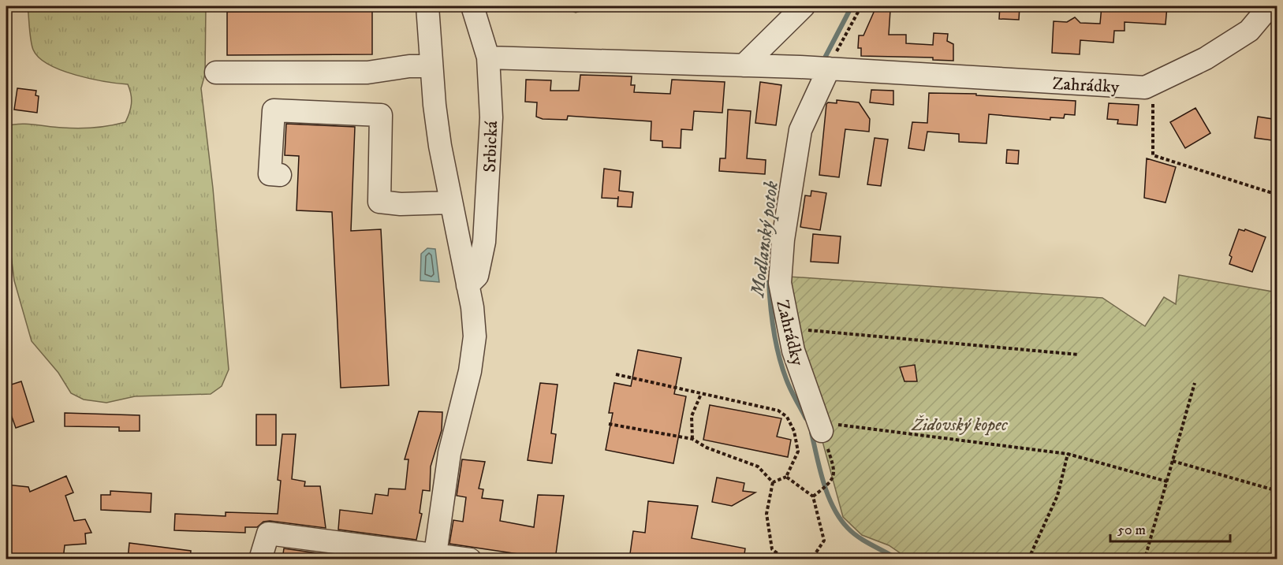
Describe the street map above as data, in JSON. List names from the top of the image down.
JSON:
{
  "streets": {
    "street": ["Zahrádky", "Srbická"]
  },
  "crossings": [
    ["Zahrádky", "Srbická"]
  ],
  "water": ["Modlanský potok"],
  "parks": ["Židovský kopec"],
  "scale_bar": "50 m"
}
